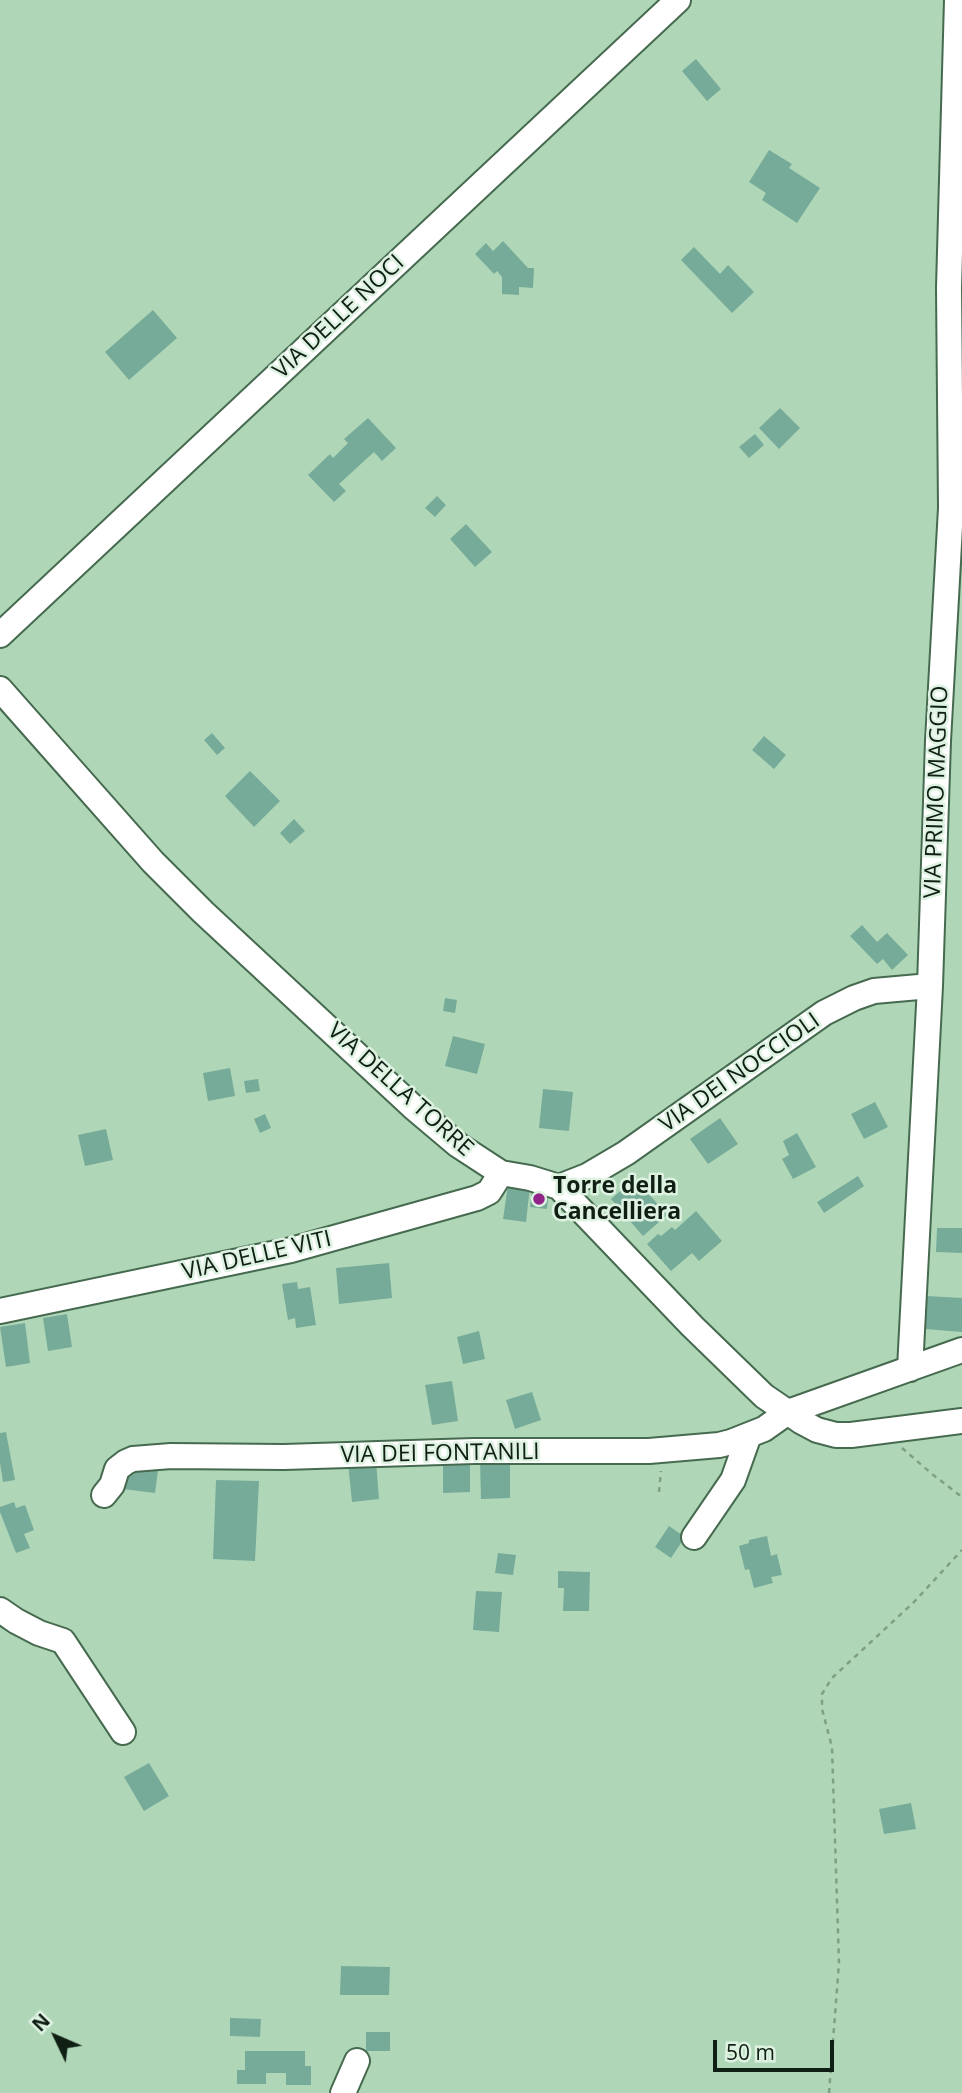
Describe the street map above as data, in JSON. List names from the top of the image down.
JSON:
{
  "streets": {
    "street": [
      "VIA DELLE NOCI",
      "VIA PRIMO MAGGIO",
      "VIA DEI NOCCIOLI",
      "VIA DELLA TORRE",
      "VIA DELLE VITI",
      "VIA DEI FONTANILI"
    ]
  },
  "crossings": [
    ["VIA PRIMO MAGGIO", "VIA DEI NOCCIOLI"],
    ["VIA DEI NOCCIOLI", "VIA DELLA TORRE"],
    ["VIA DELLA TORRE", "VIA DELLE VITI"],
    ["VIA DELLA TORRE", "VIA DEI FONTANILI"]
  ],
  "places": ["Torre della Cancelliera"],
  "scale_bar": "50 m",
  "north": "top left"
}
